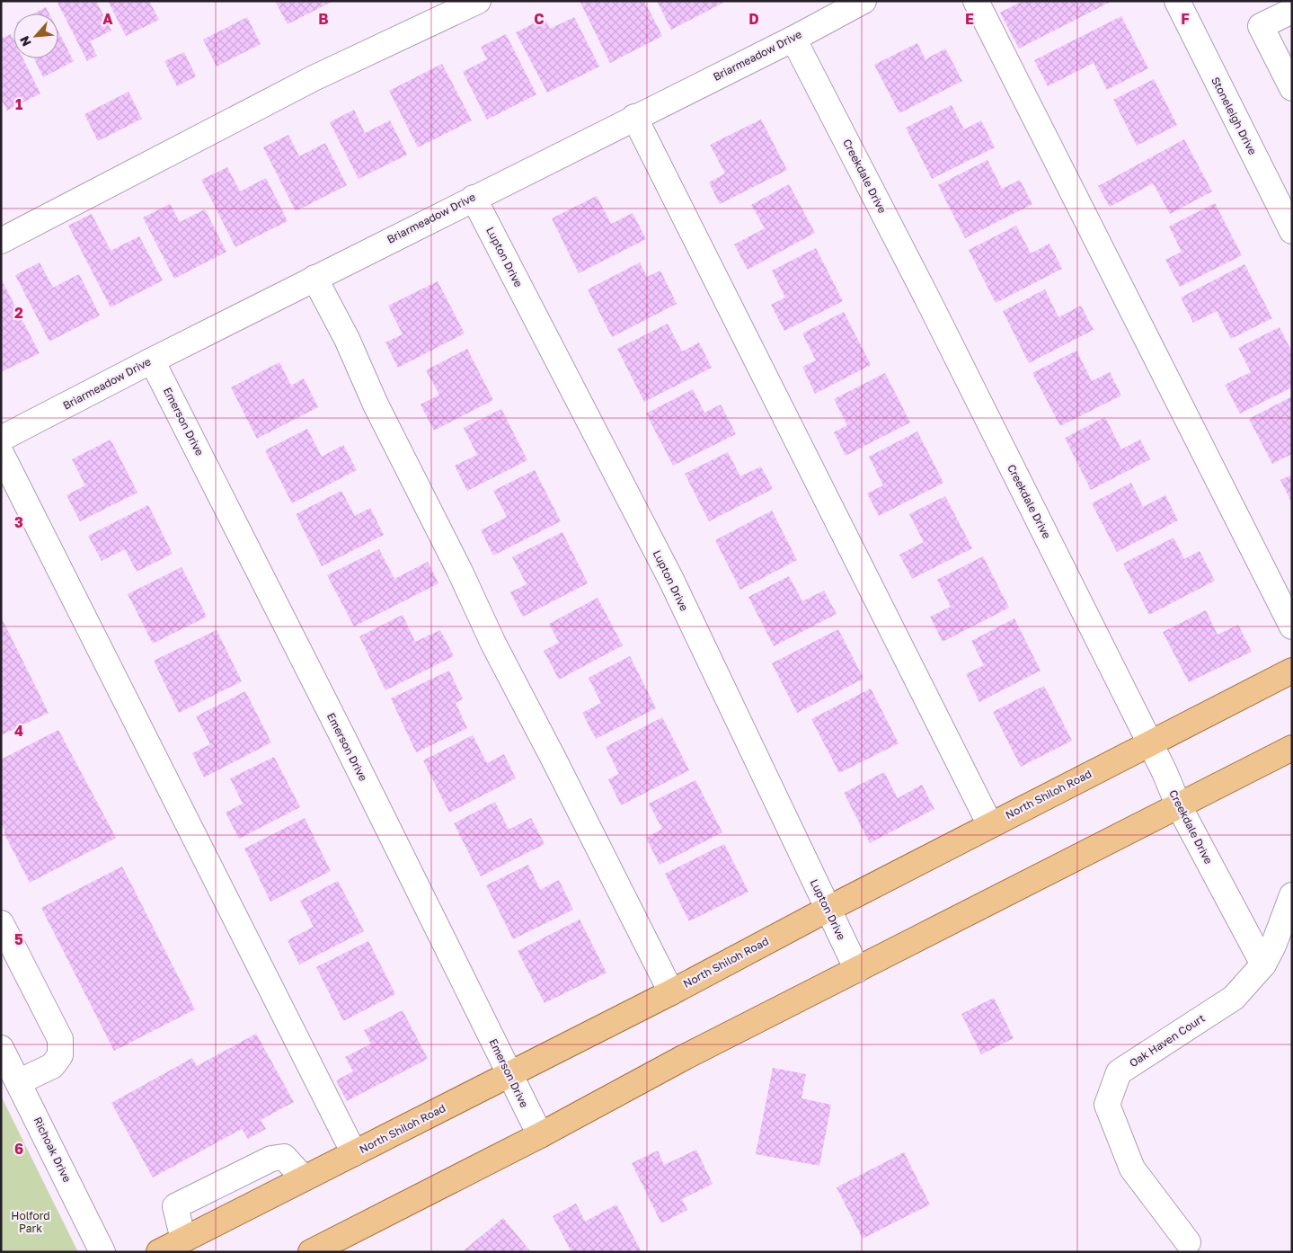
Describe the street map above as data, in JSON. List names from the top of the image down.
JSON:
{
  "streets": {
    "main road": ["North Shiloh Road"],
    "street": [
      "Briarmeadow Drive",
      "Stoneleigh Drive",
      "Creekdale Drive",
      "Lupton Drive",
      "Emerson Drive",
      "Oak Haven Court",
      "Richoak Drive"
    ]
  },
  "crossings": [
    ["Briarmeadow Drive", "Creekdale Drive"],
    ["Briarmeadow Drive", "Lupton Drive"],
    ["Briarmeadow Drive", "Emerson Drive"],
    ["Creekdale Drive", "North Shiloh Road"],
    ["Creekdale Drive", "Oak Haven Court"],
    ["Lupton Drive", "North Shiloh Road"],
    ["Emerson Drive", "North Shiloh Road"]
  ],
  "parks": ["Holford Park"],
  "north": "bottom left",
  "grid": {
    "columns": [
      "A",
      "B",
      "C",
      "D",
      "E",
      "F"
    ],
    "rows": [
      "1",
      "2",
      "3",
      "4",
      "5",
      "6"
    ]
  }
}
